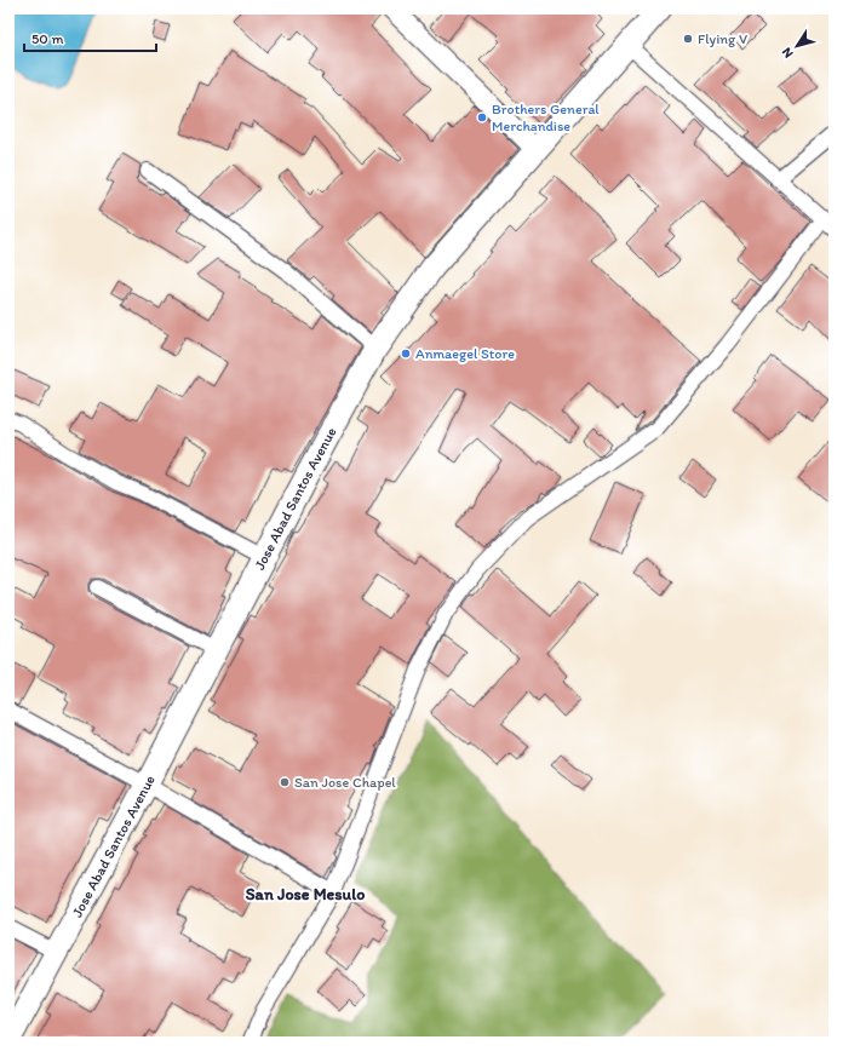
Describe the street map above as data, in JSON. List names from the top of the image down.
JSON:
{
  "streets": {
    "highway": ["Jose Abad Santos Avenue"]
  },
  "districts": ["San Jose Mesulo"],
  "places": [
    "Flying V",
    "Brothers General Merchandise",
    "Anmaegel Store",
    "San Jose Chapel"
  ],
  "scale_bar": "50 m",
  "north": "bottom left"
}
